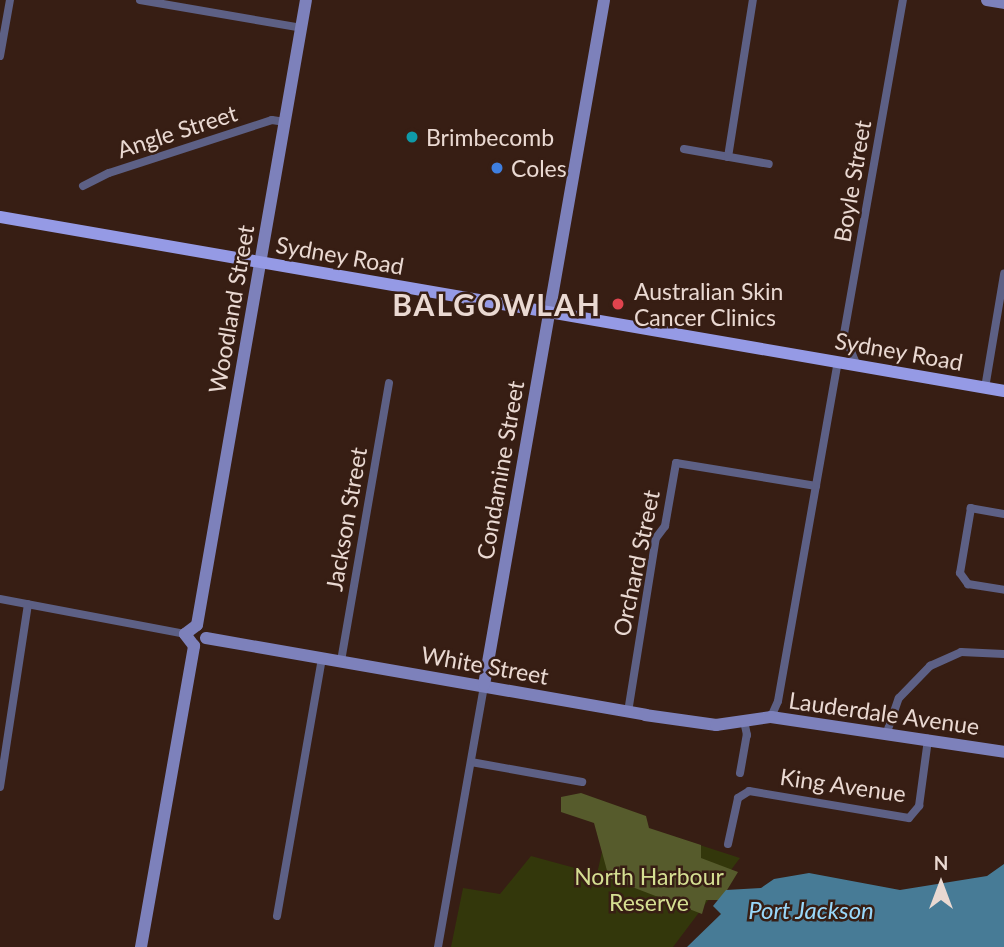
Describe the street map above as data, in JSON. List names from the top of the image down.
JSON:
{
  "streets": {
    "main road": ["Sydney Road"],
    "street": [
      "Angle Street",
      "Boyle Street",
      "Woodland Street",
      "Condamine Street",
      "Jackson Street",
      "Orchard Street",
      "White Street",
      "Lauderdale Avenue",
      "King Avenue"
    ]
  },
  "crossings": [
    ["Angle Street", "Woodland Street"],
    ["Boyle Street", "Sydney Road"],
    ["Sydney Road", "Woodland Street"],
    ["Sydney Road", "Condamine Street"],
    ["Condamine Street", "White Street"],
    ["Jackson Street", "White Street"],
    ["Orchard Street", "White Street"],
    ["White Street", "Lauderdale Avenue"],
    ["Lauderdale Avenue", "King Avenue"]
  ],
  "districts": ["BALGOWLAH"],
  "water": ["Port Jackson"],
  "parks": ["North Harbour Reserve"],
  "places": ["Brimbecomb", "Coles", "Australian Skin Cancer Clinics"],
  "north": "top"
}
